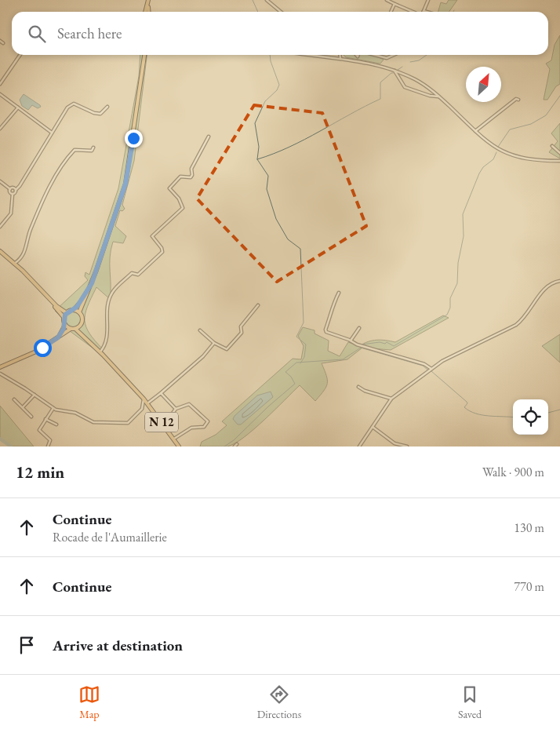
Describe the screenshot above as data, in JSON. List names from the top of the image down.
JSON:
{
  "streets": {
    "main road": ["N 12"]
  },
  "north": "top right",
  "page": {
    "search": "Search here",
    "heading": ["12 min", "Walk · 900 m"],
    "list": [
      ["Continue", "Rocade de l'Aumaillerie", "130 m"],
      ["Continue", "770 m"],
      "Arrive at destination"
    ],
    "nav": ["Map", "Directions", "Saved"]
  }
}
